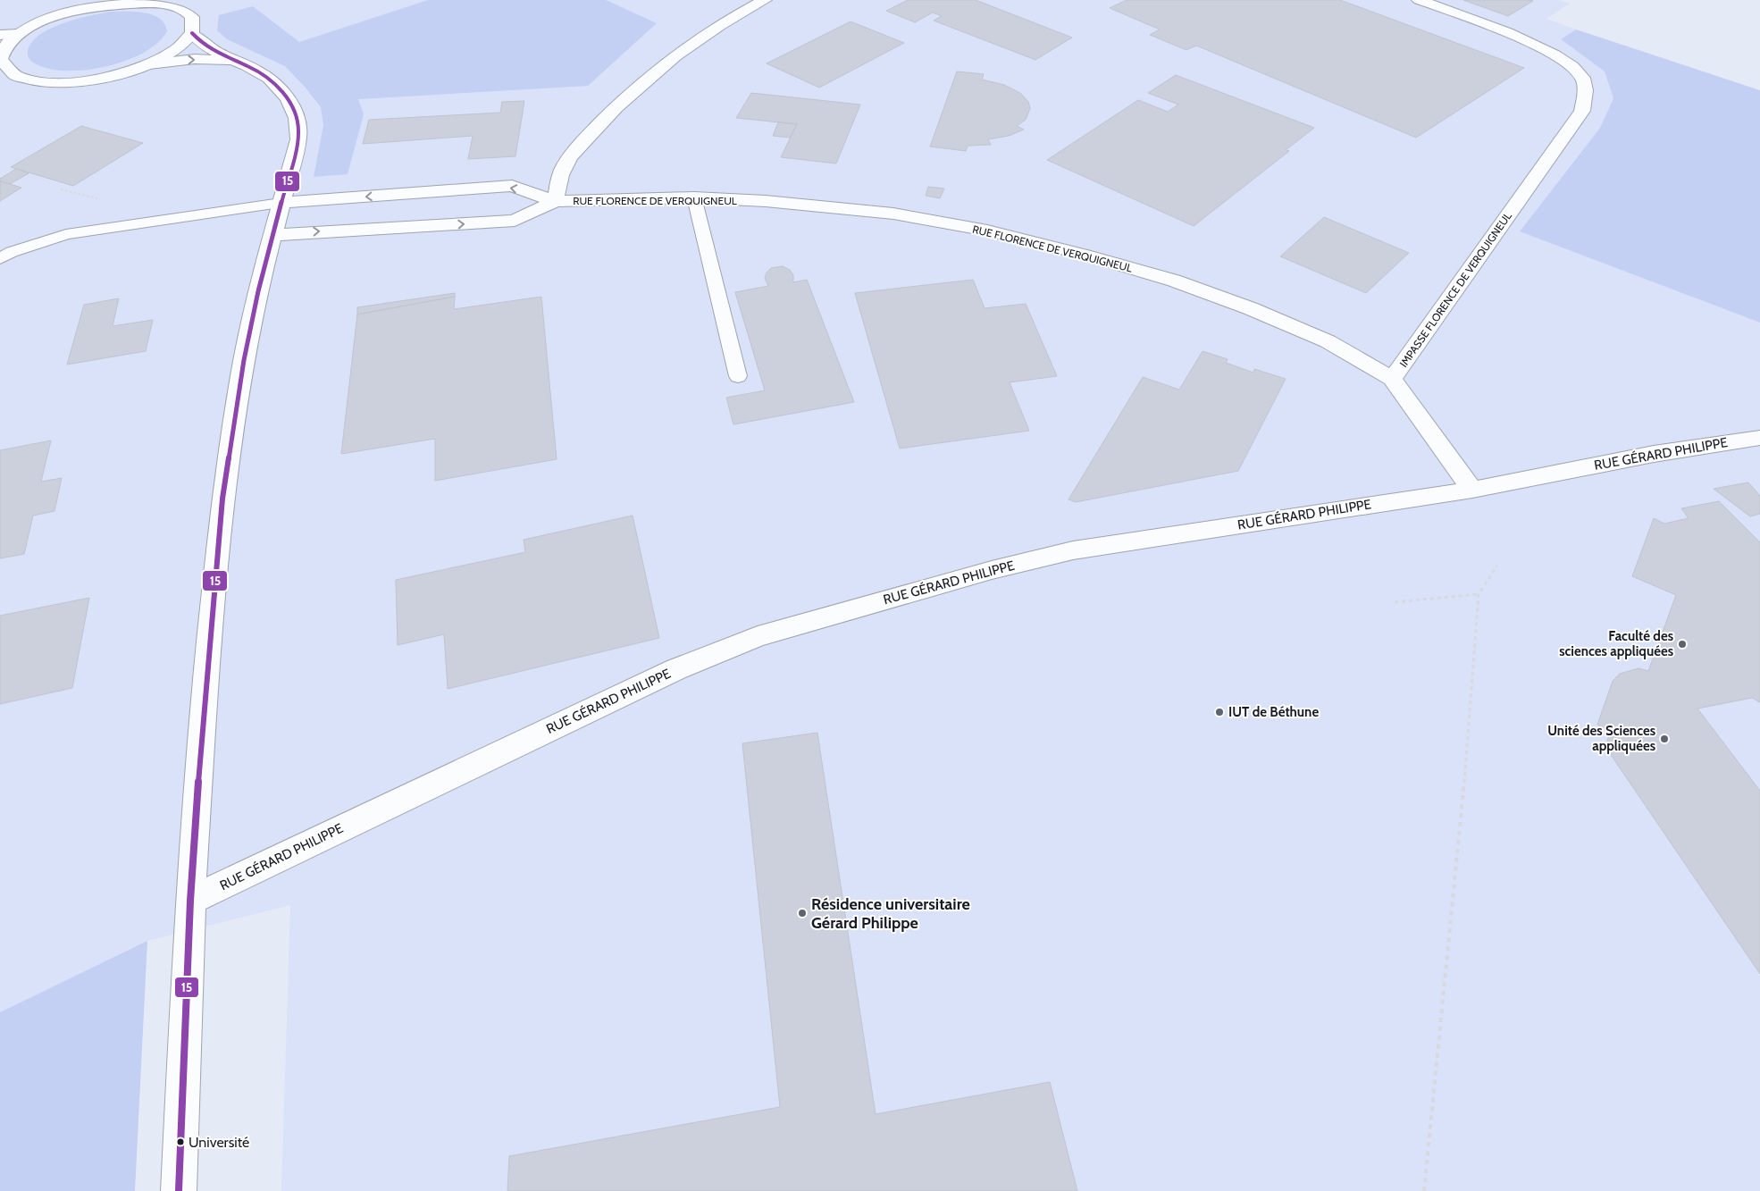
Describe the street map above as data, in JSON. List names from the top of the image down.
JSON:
{
  "streets": {
    "street": ["RUE FLORENCE DE VERQUIGNEUL", "IMPASSE FLORENCE DE VERQUIGNEUL", "RUE GÉRARD PHILIPPE"]
  },
  "crossings": [
    ["RUE FLORENCE DE VERQUIGNEUL", "IMPASSE FLORENCE DE VERQUIGNEUL"],
    ["RUE FLORENCE DE VERQUIGNEUL", "RUE GÉRARD PHILIPPE"]
  ],
  "places": [
    "Faculté des sciences appliquées",
    "IUT de Béthune",
    "Unité des Sciences appliquées",
    "Résidence universitaire Gérard Philippe",
    "Université"
  ],
  "lines": ["transit line 15"]
}
